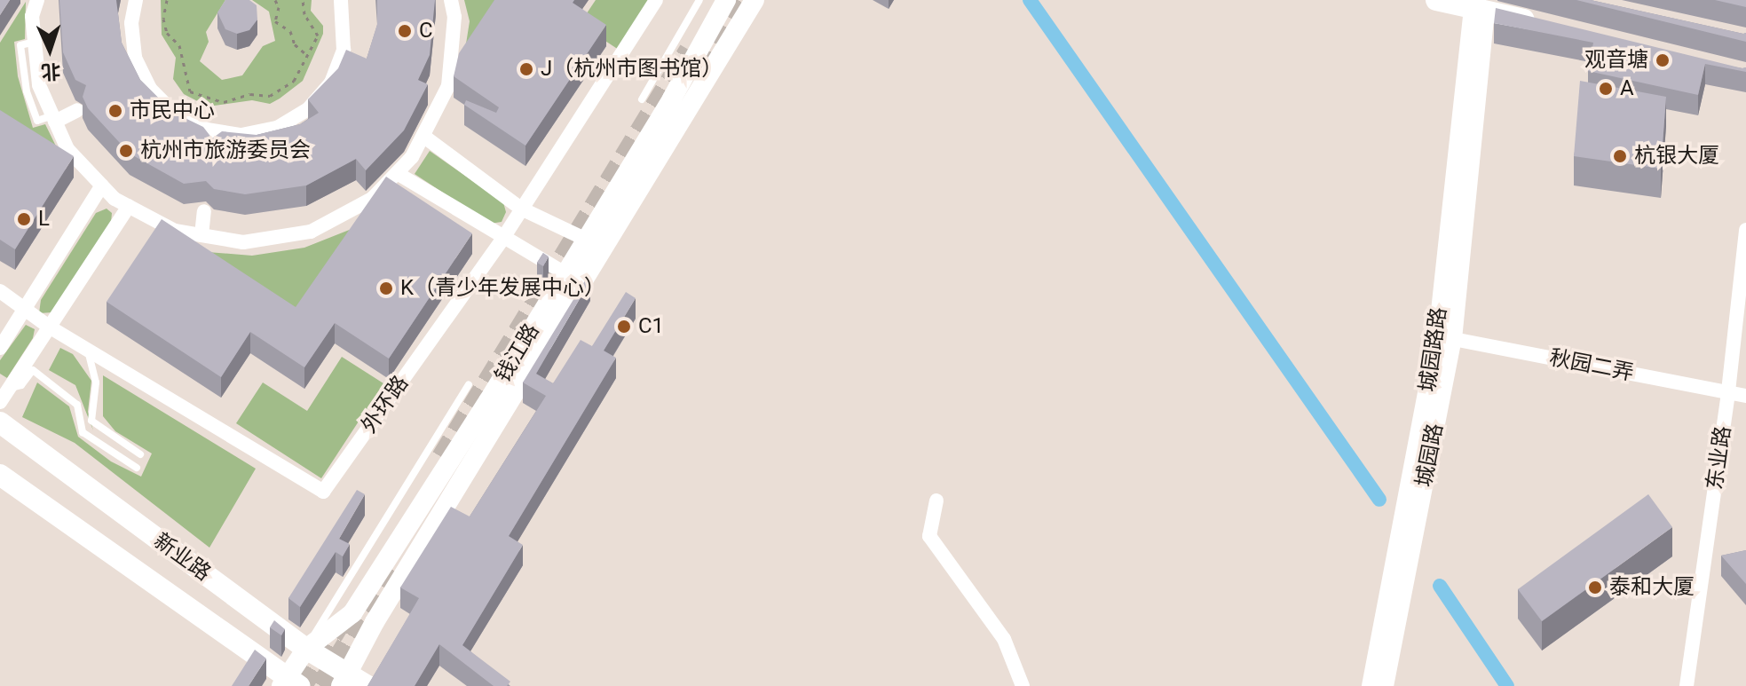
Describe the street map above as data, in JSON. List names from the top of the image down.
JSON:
{
  "streets": {
    "main road": ["钱江路", "新业路"],
    "street": [
      "城园路路",
      "秋园二弄",
      "外环路",
      "城园路",
      "东业路"
    ]
  },
  "crossings": [
    ["城园路路", "秋园二弄"],
    ["城园路路", "城园路"],
    ["钱江路", "新业路"],
    ["秋园二弄", "城园路"],
    ["秋园二弄", "东业路"]
  ],
  "places": [
    "C",
    "观音塘",
    "J（杭州市图书馆）",
    "A",
    "市民中心",
    "杭州市旅游委员会",
    "杭银大厦",
    "L",
    "K（青少年发展中心）",
    "C1",
    "泰和大厦"
  ],
  "north": "bottom"
}
